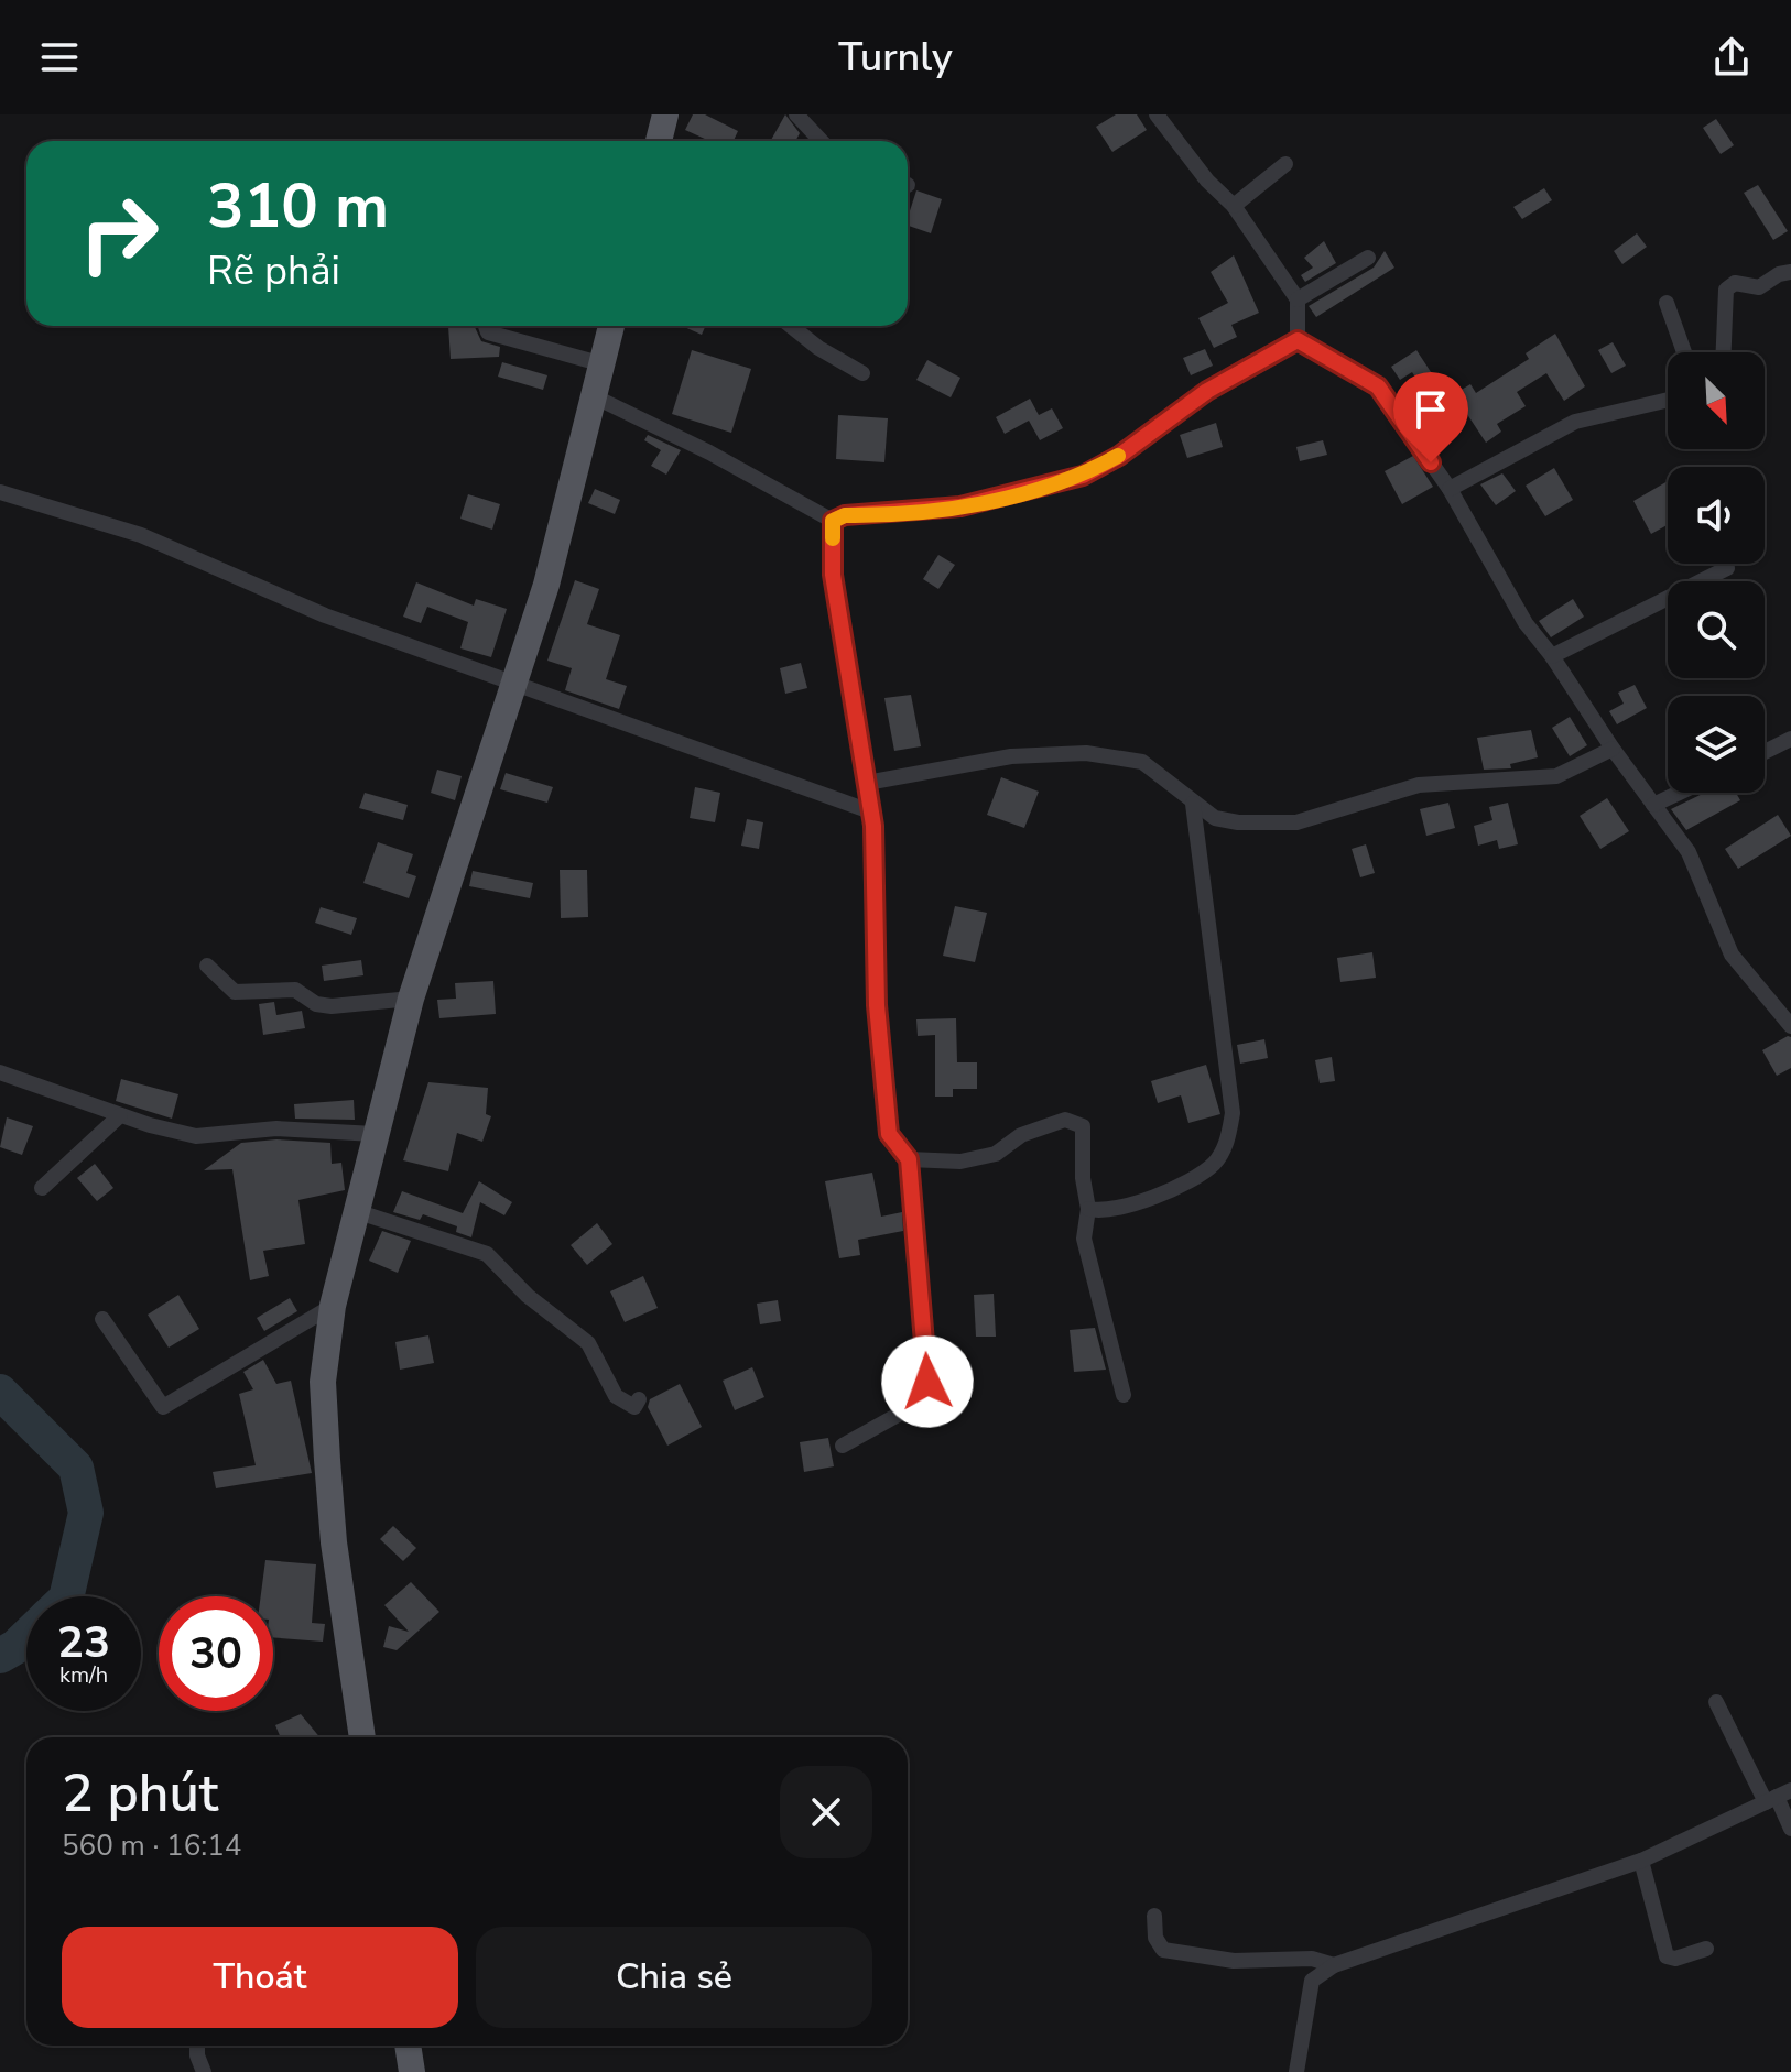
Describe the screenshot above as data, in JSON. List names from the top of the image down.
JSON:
{
  "north": "bottom right",
  "page": {
    "header": "Turnly",
    "turn": ["310 m", "Rẽ phải"],
    "speed": "23 km/h",
    "limit": "30",
    "heading": ["2 phút", "560 m · 16:14"],
    "buttons": ["Thoát", "Chia sẻ"]
  }
}
